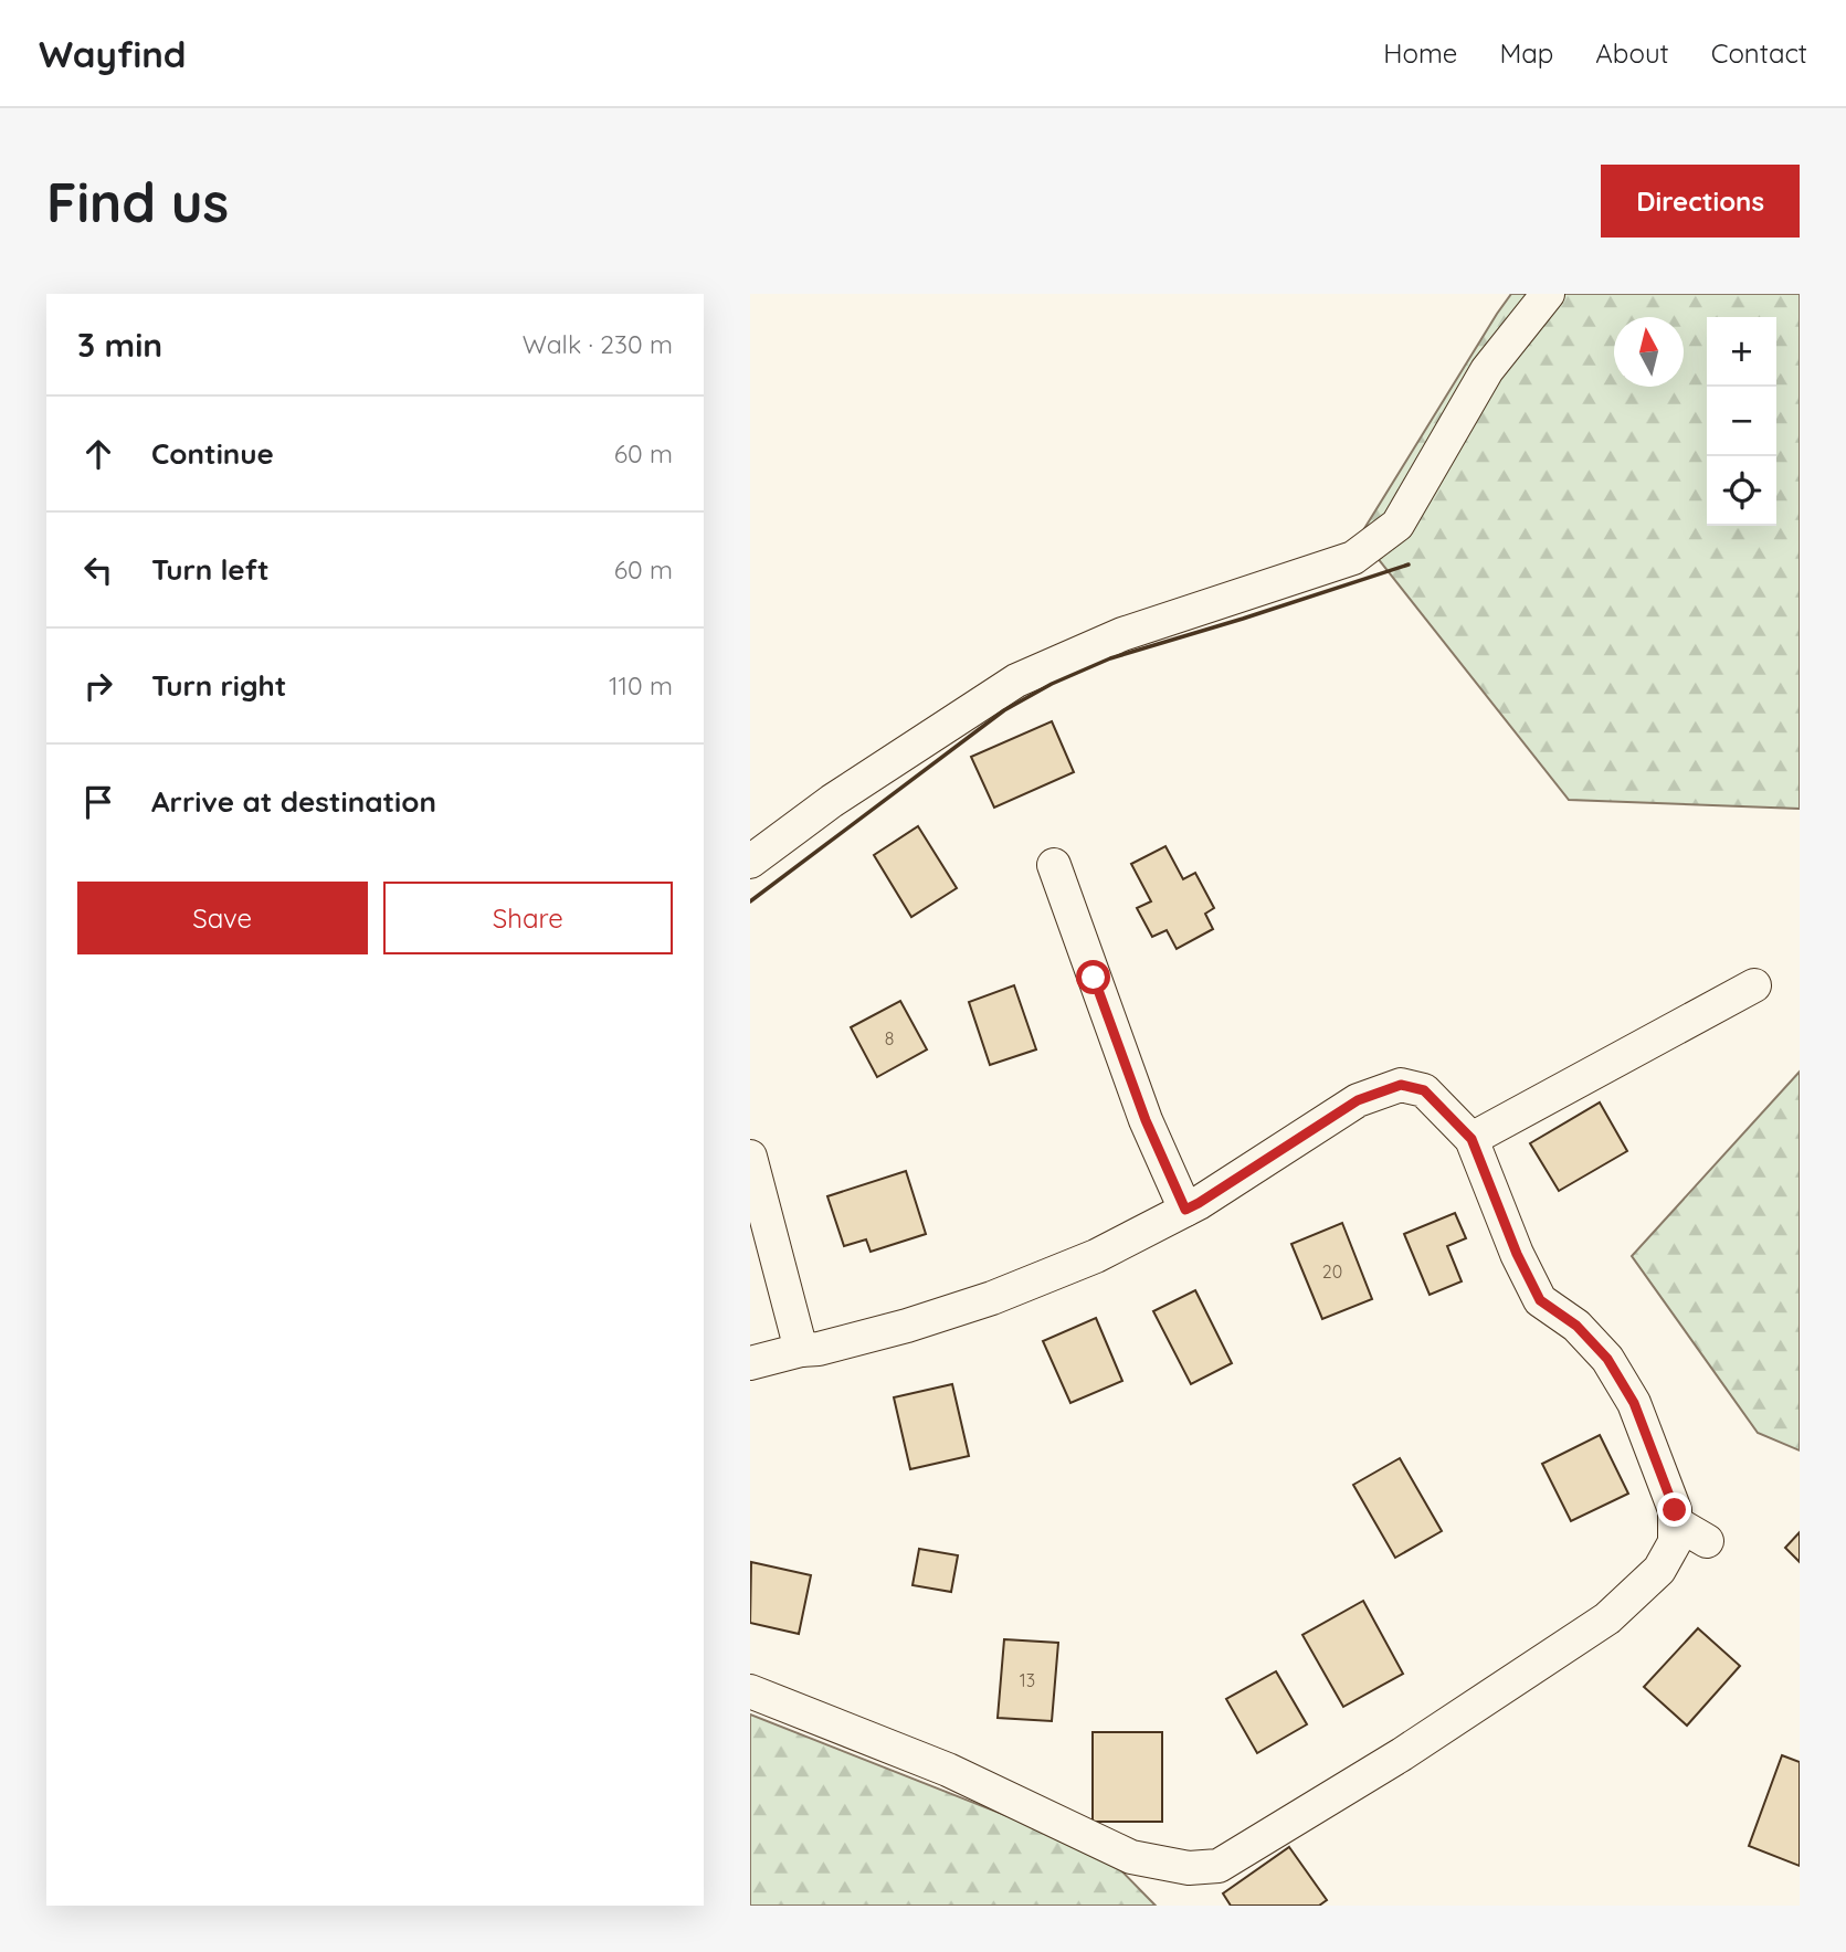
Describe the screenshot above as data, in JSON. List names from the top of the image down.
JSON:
{
  "house_numbers": ["8", "20", "13"],
  "north": "top",
  "page": {
    "header": "Wayfind",
    "nav": [
      "Home",
      "Map",
      "About",
      "Contact"
    ],
    "buttons": [
      "Directions",
      ["Save", "Share"]
    ],
    "title": "Find us",
    "heading": ["3 min", "Walk · 230 m"],
    "map_buttons": ["+", "−"],
    "list": [
      ["Continue", "60 m"],
      ["Turn left", "60 m"],
      ["Turn right", "110 m"],
      "Arrive at destination"
    ]
  }
}
